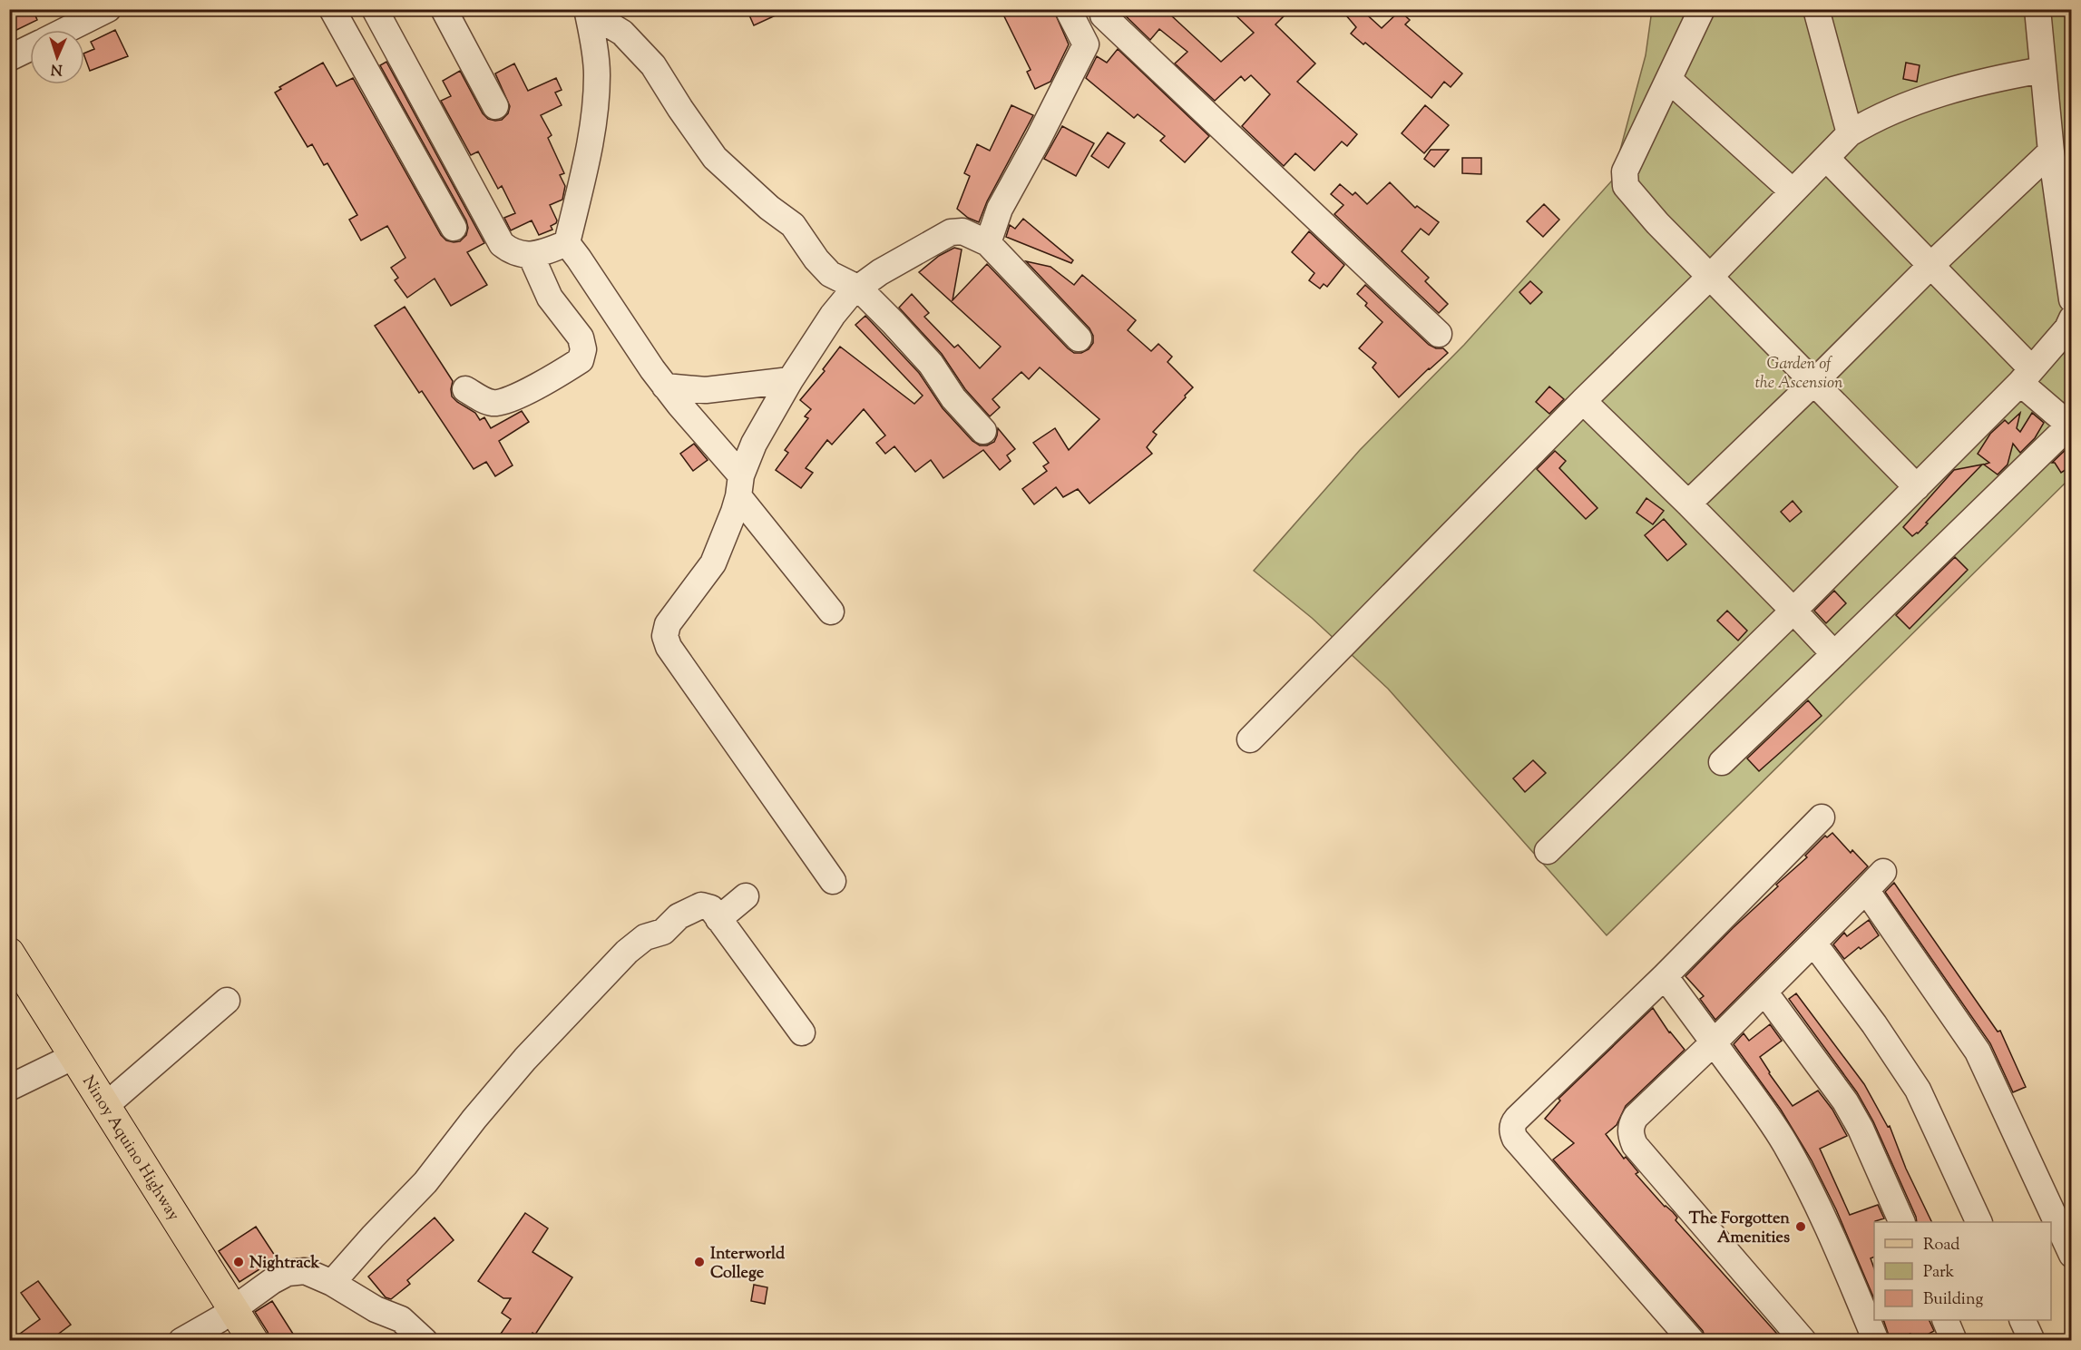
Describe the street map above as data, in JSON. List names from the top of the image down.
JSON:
{
  "streets": {
    "main road": ["Ninoy Aquino Highway"]
  },
  "parks": ["Garden of the Ascension"],
  "places": ["The Forgotten Amenities", "Nightrack", "Interworld College"],
  "legend": ["Road", "Park", "Building"],
  "north": "bottom"
}
